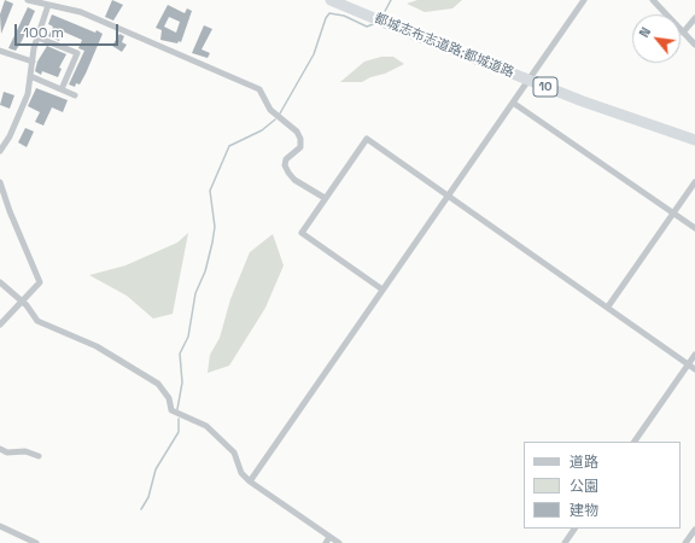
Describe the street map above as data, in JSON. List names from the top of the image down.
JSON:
{
  "streets": {
    "highway": ["都城志布志道路;都城道路", "10"]
  },
  "legend": ["道路", "公園", "建物"],
  "scale_bar": "100 m",
  "north": "top left"
}
